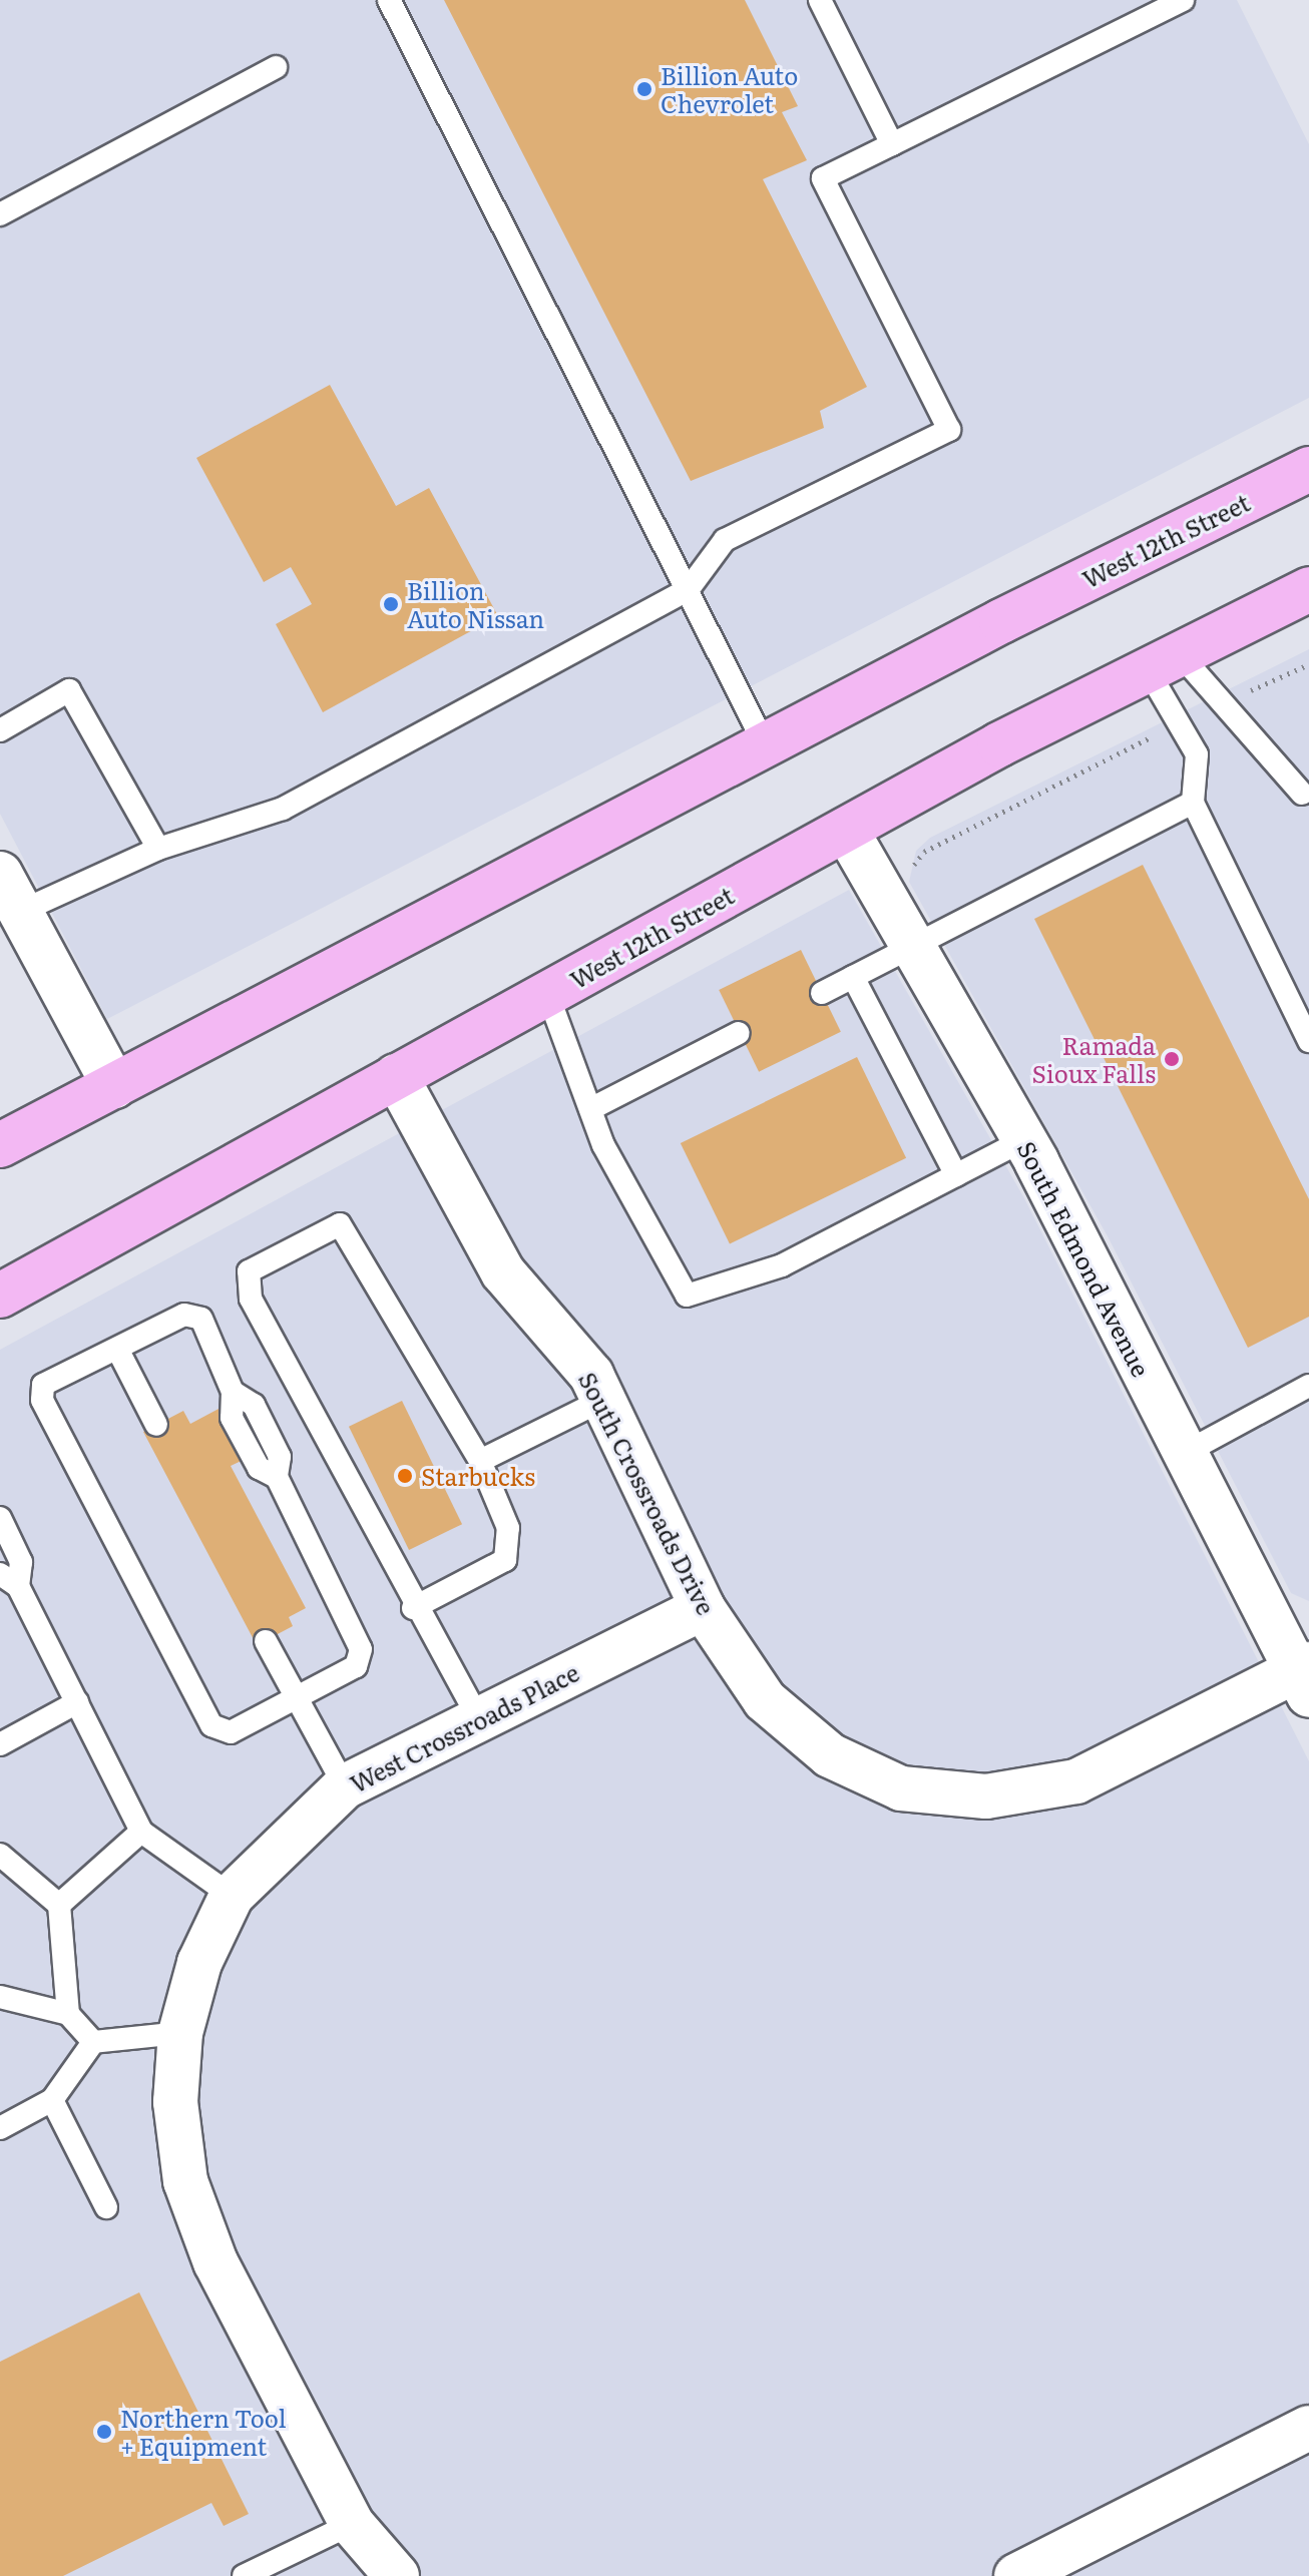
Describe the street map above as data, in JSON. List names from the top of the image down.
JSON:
{
  "streets": {
    "main road": ["West 12th Street"],
    "street": ["South Edmond Avenue", "South Crossroads Drive", "West Crossroads Place"]
  },
  "crossings": [
    ["West 12th Street", "South Edmond Avenue"],
    ["West 12th Street", "South Crossroads Drive"],
    ["South Edmond Avenue", "South Crossroads Drive"],
    ["South Crossroads Drive", "West Crossroads Place"]
  ],
  "places": [
    "Billion Auto Chevrolet",
    "Billion Auto Nissan",
    "Ramada Sioux Falls",
    "Starbucks",
    "Northern Tool + Equipment"
  ]
}
